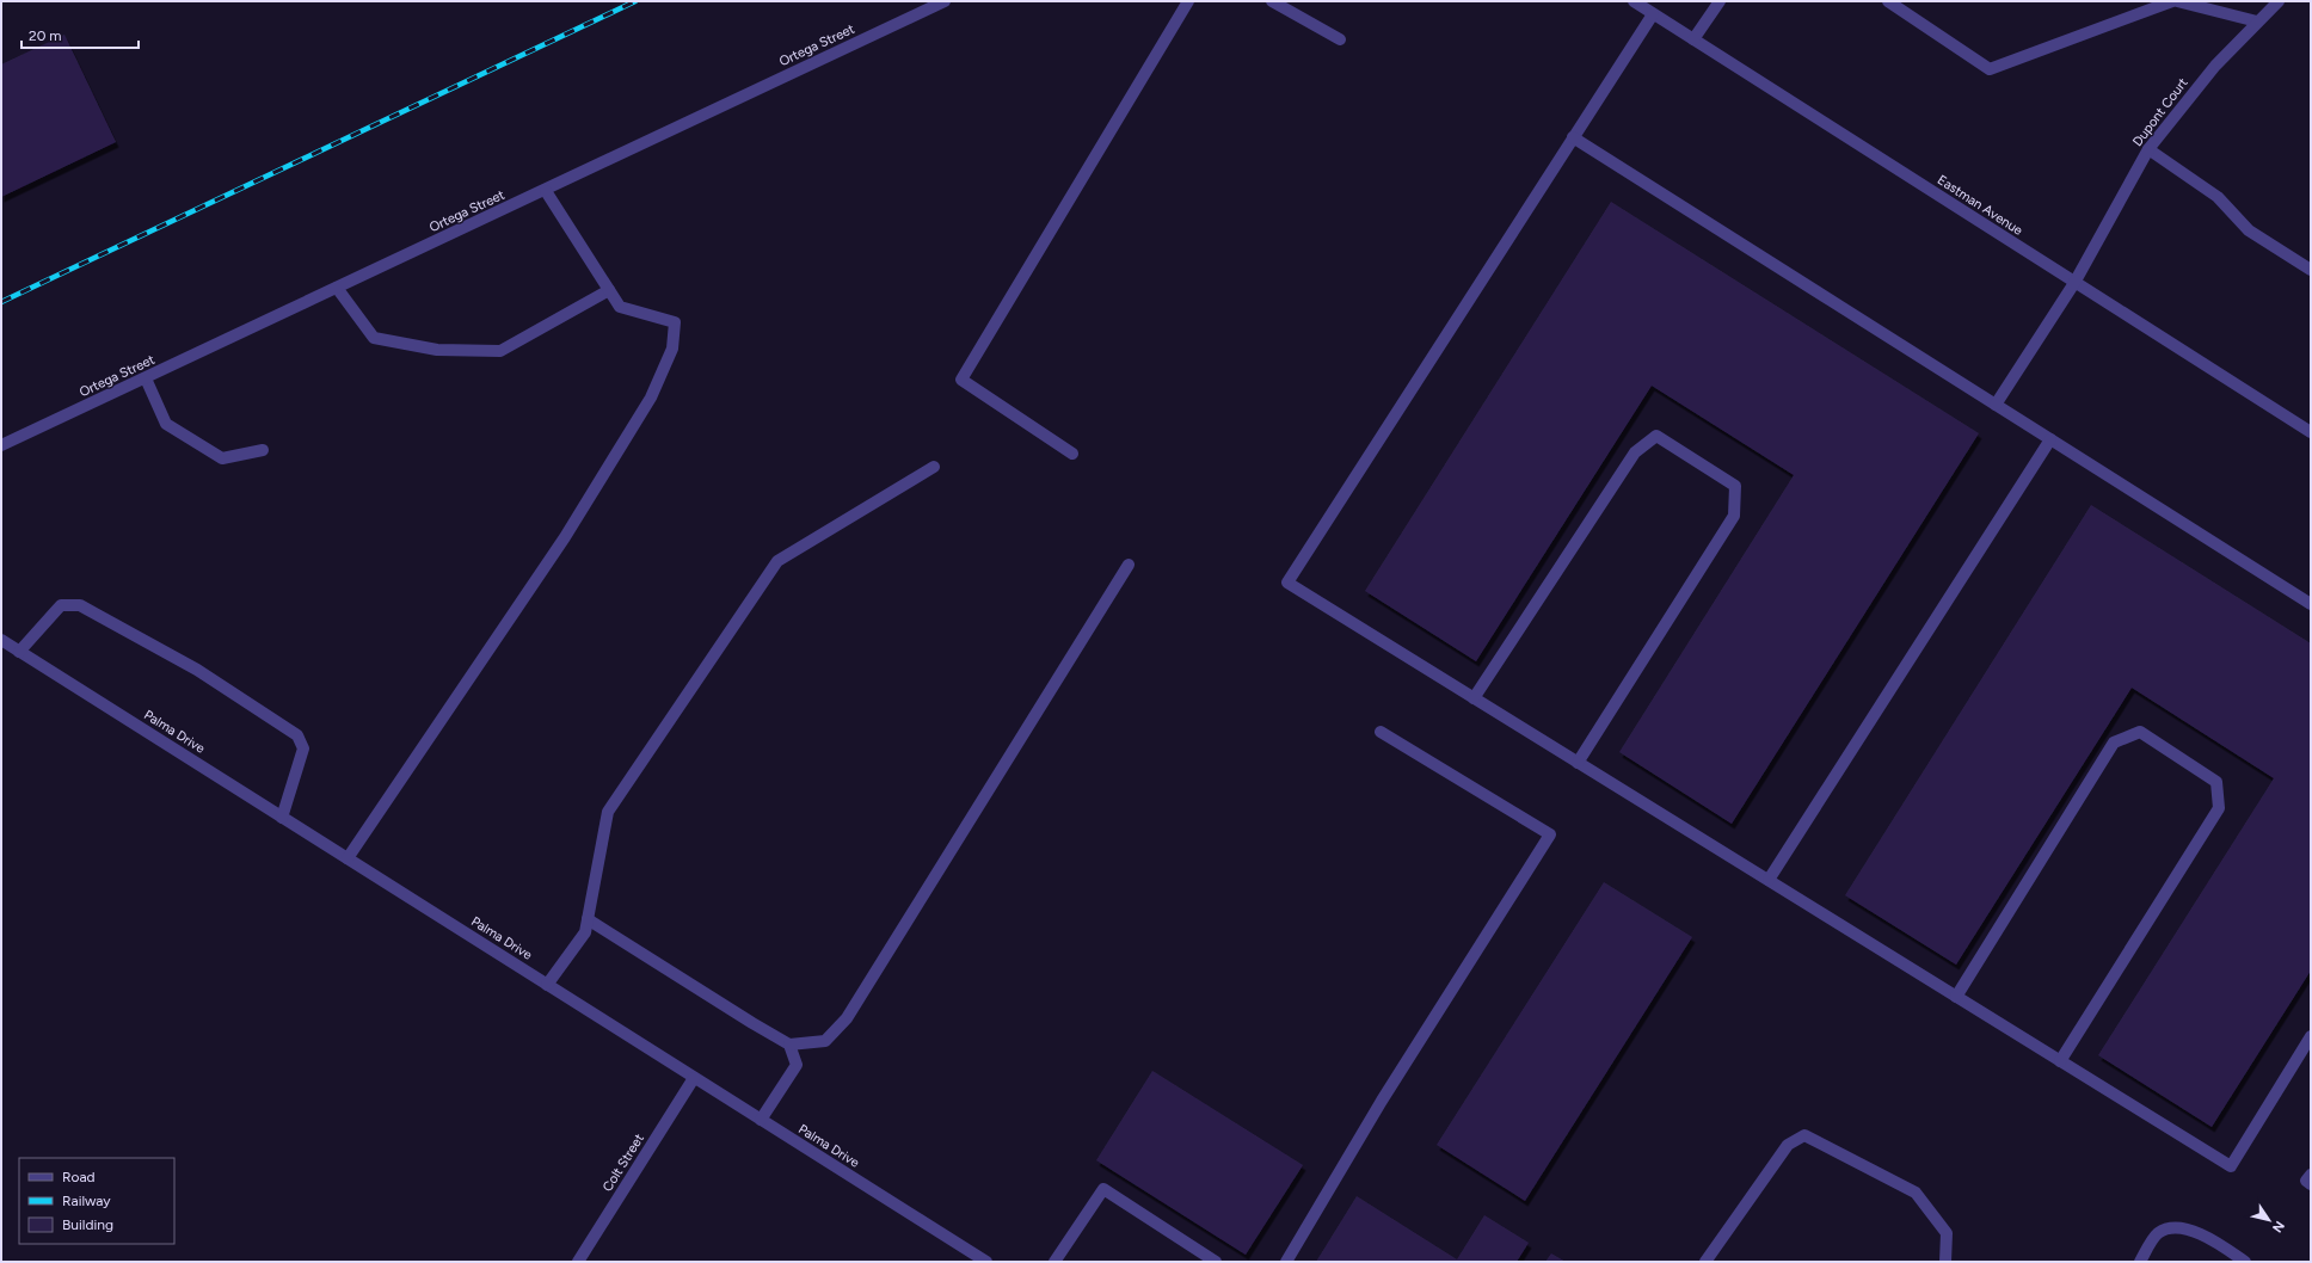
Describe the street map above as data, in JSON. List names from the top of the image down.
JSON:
{
  "streets": {
    "street": [
      "Ortega Street",
      "Dupont Court",
      "Eastman Avenue",
      "Palma Drive",
      "Colt Street"
    ]
  },
  "crossings": [
    ["Dupont Court", "Eastman Avenue"],
    ["Palma Drive", "Colt Street"]
  ],
  "legend": ["Road", "Railway", "Building"],
  "scale_bar": "20 m",
  "north": "bottom right"
}
